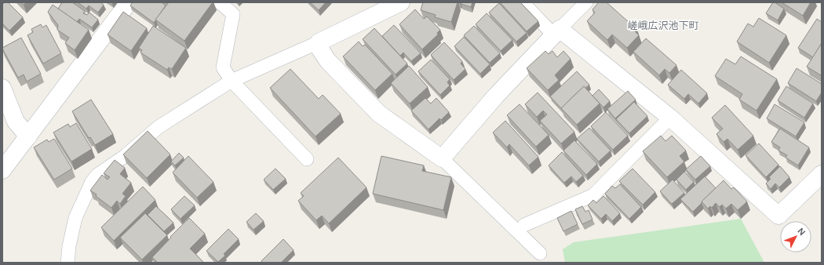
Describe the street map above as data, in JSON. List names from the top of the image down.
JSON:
{
  "districts": ["嵯峨広沢池下町"],
  "north": "top right"
}
